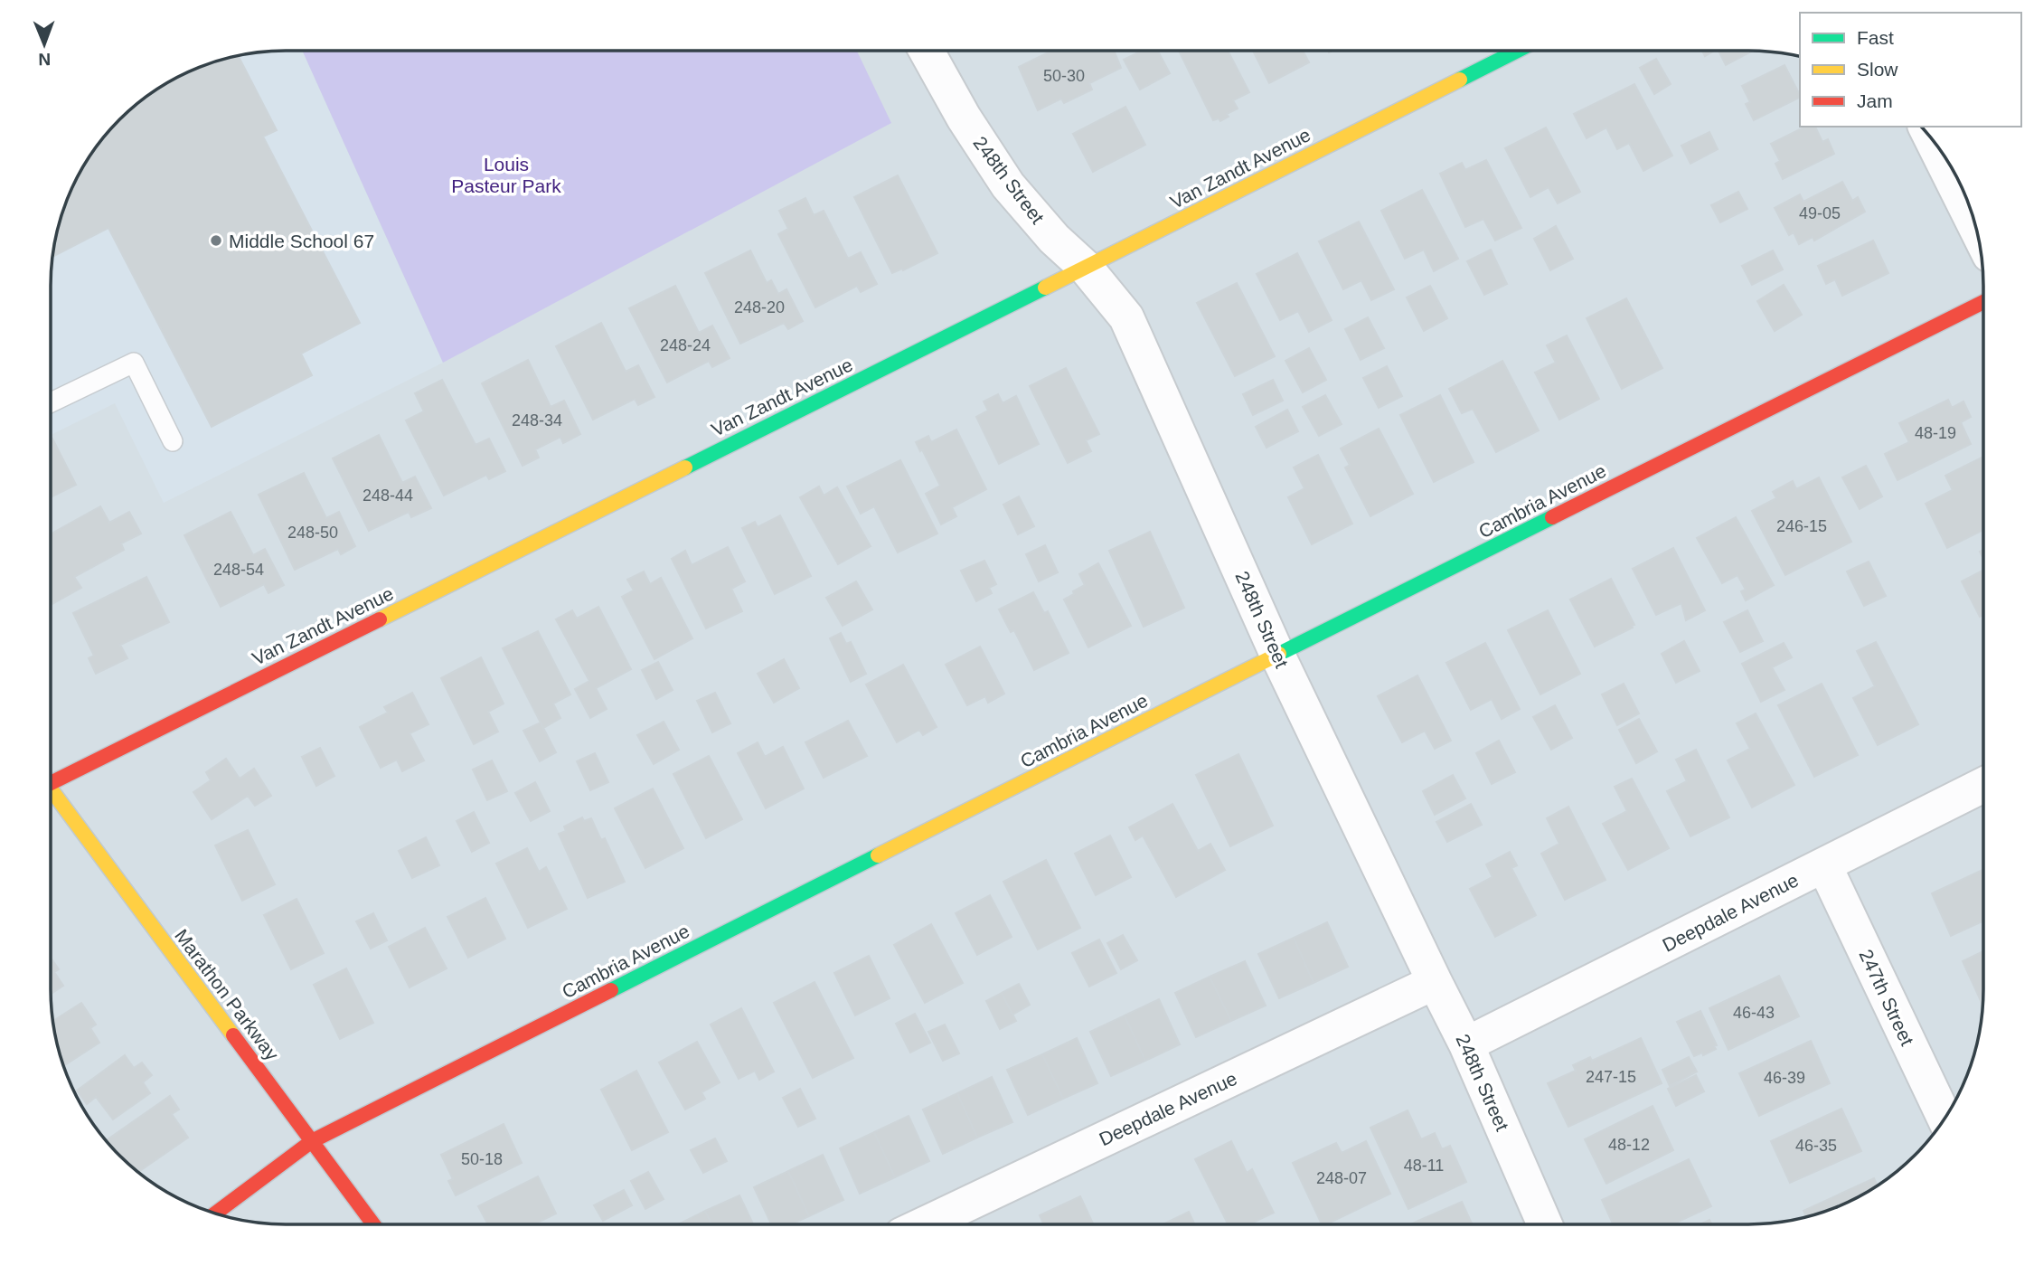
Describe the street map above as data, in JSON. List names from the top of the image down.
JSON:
{
  "streets": {
    "street": [
      "Van Zandt Avenue",
      "248th Street",
      "Cambria Avenue",
      "Deepdale Avenue",
      "Marathon Parkway",
      "247th Street"
    ]
  },
  "crossings": [
    ["Van Zandt Avenue", "248th Street"],
    ["248th Street", "Cambria Avenue"],
    ["248th Street", "Deepdale Avenue"],
    ["Cambria Avenue", "Marathon Parkway"],
    ["Deepdale Avenue", "247th Street"]
  ],
  "parks": ["Louis Pasteur Park"],
  "places": ["Middle School 67"],
  "house_numbers": [
    "50-30",
    "49-05",
    "248-20",
    "248-24",
    "248-34",
    "48-19",
    "248-44",
    "246-15",
    "248-50",
    "248-54",
    "46-43",
    "247-15",
    "46-39",
    "48-12",
    "46-35",
    "50-18",
    "48-11",
    "248-07"
  ],
  "legend": ["Fast", "Slow", "Jam"],
  "north": "bottom"
}
